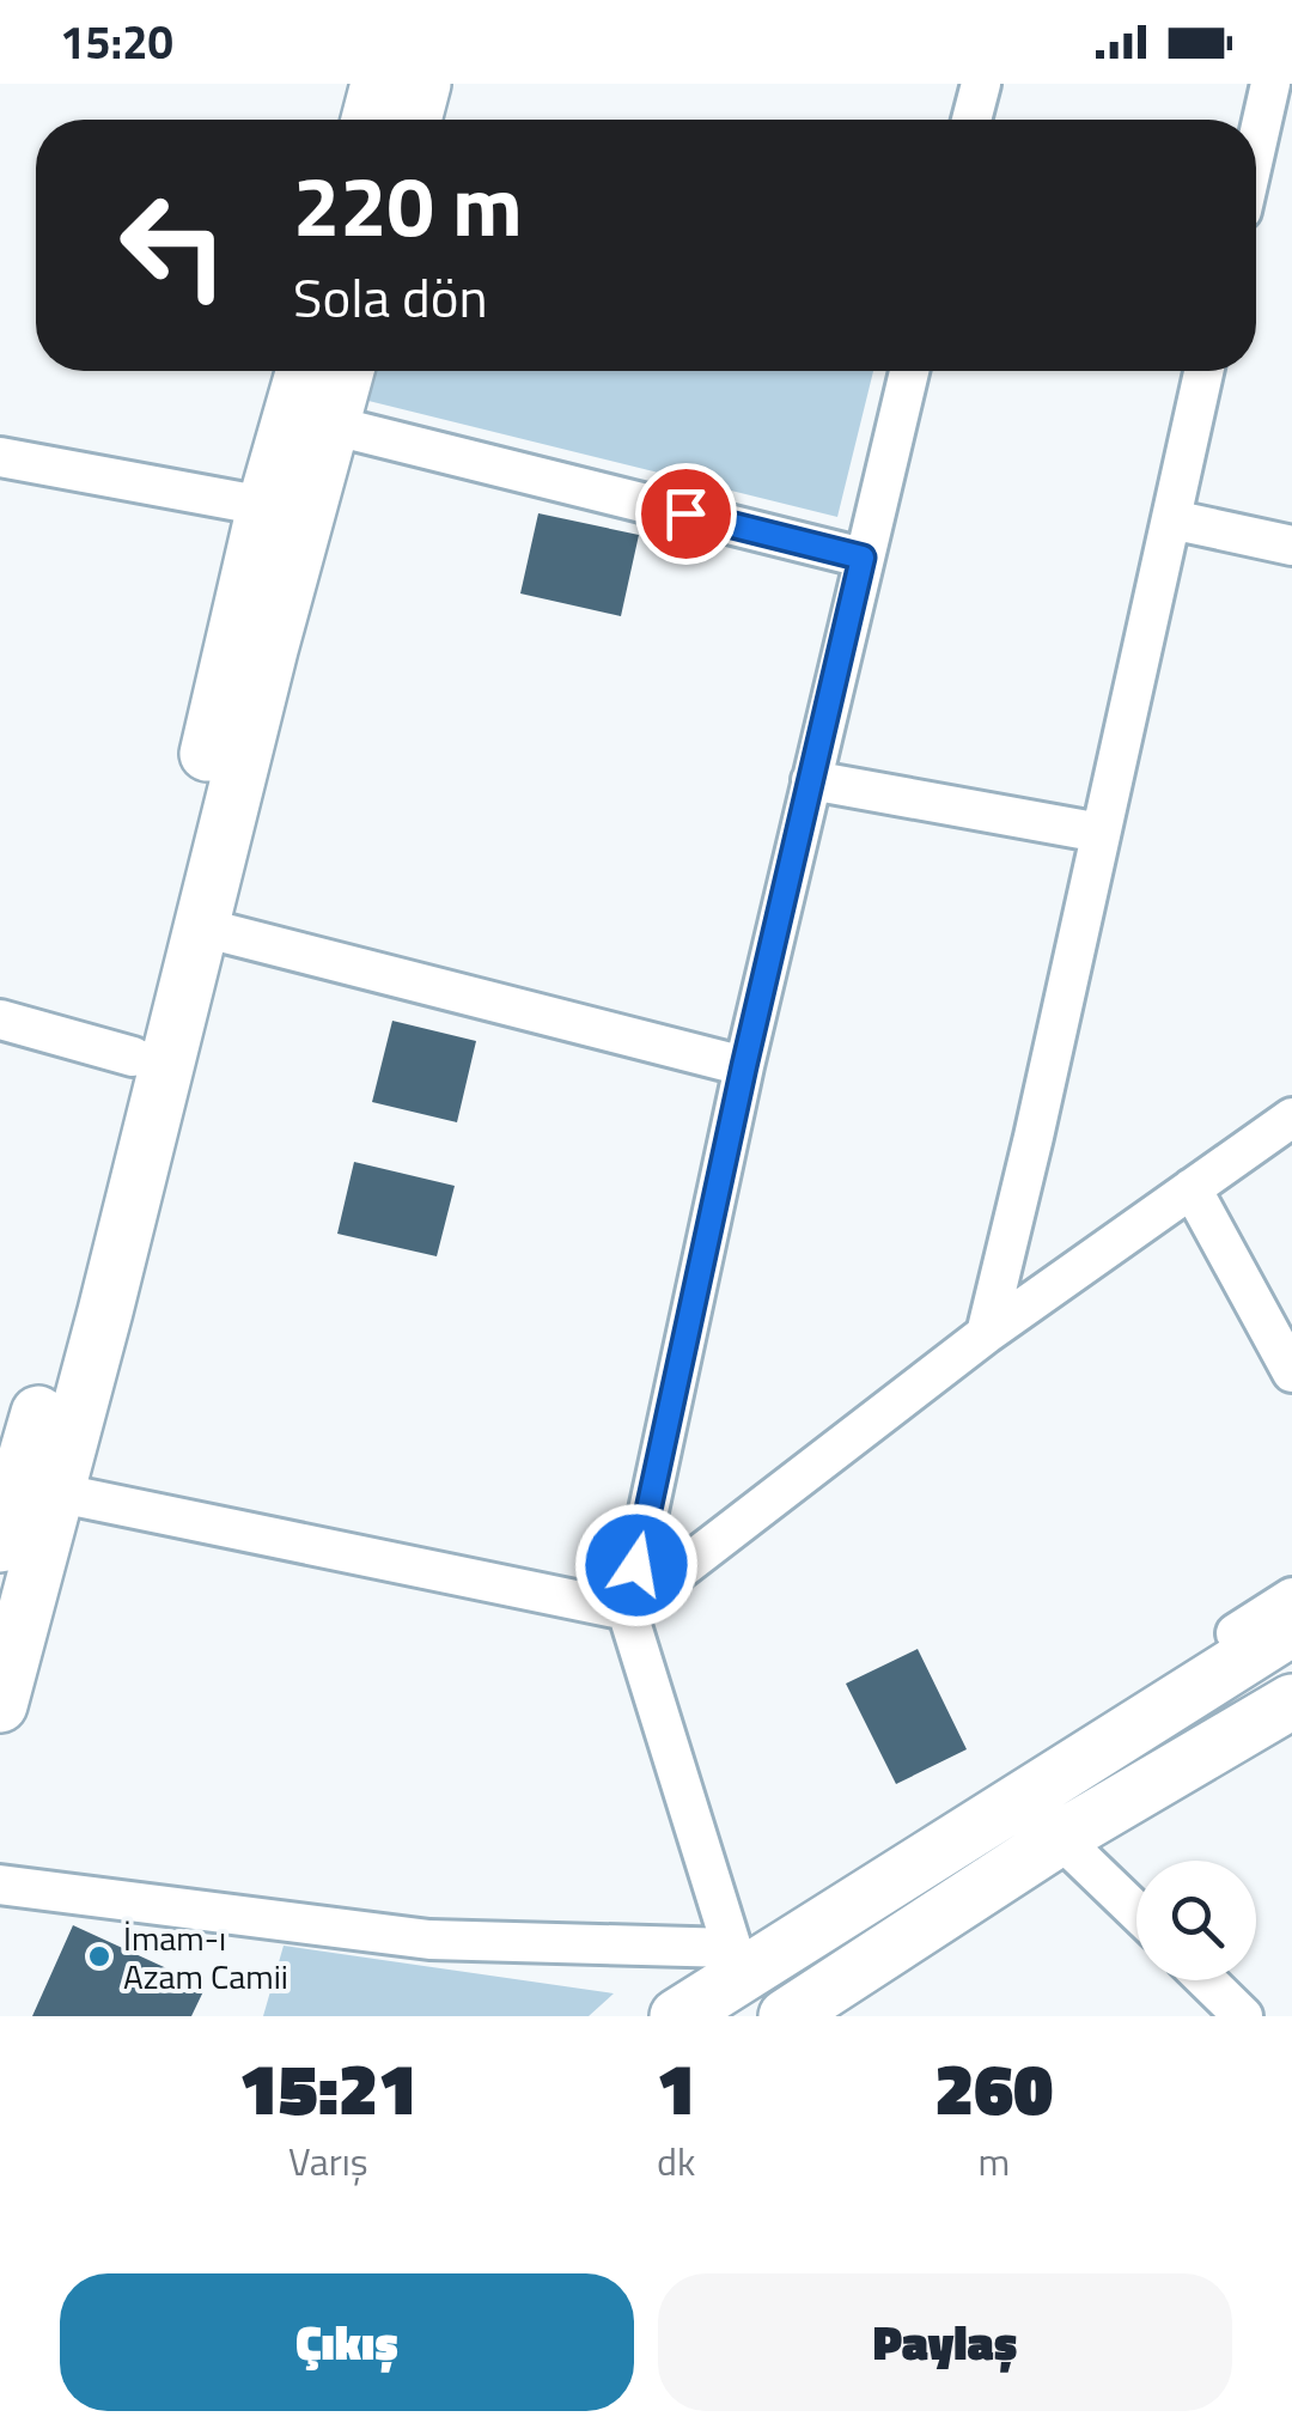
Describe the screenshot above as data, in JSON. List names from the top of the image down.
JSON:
{
  "places": ["İmam-ı Azam Camii"],
  "page": {
    "status": "15:20",
    "turn": ["220 m", "Sola dön"],
    "eta": [
      "15:21",
      "Varış",
      "1",
      "dk",
      "260",
      "m"
    ],
    "buttons": ["Çıkış", "Paylaş"]
  }
}
